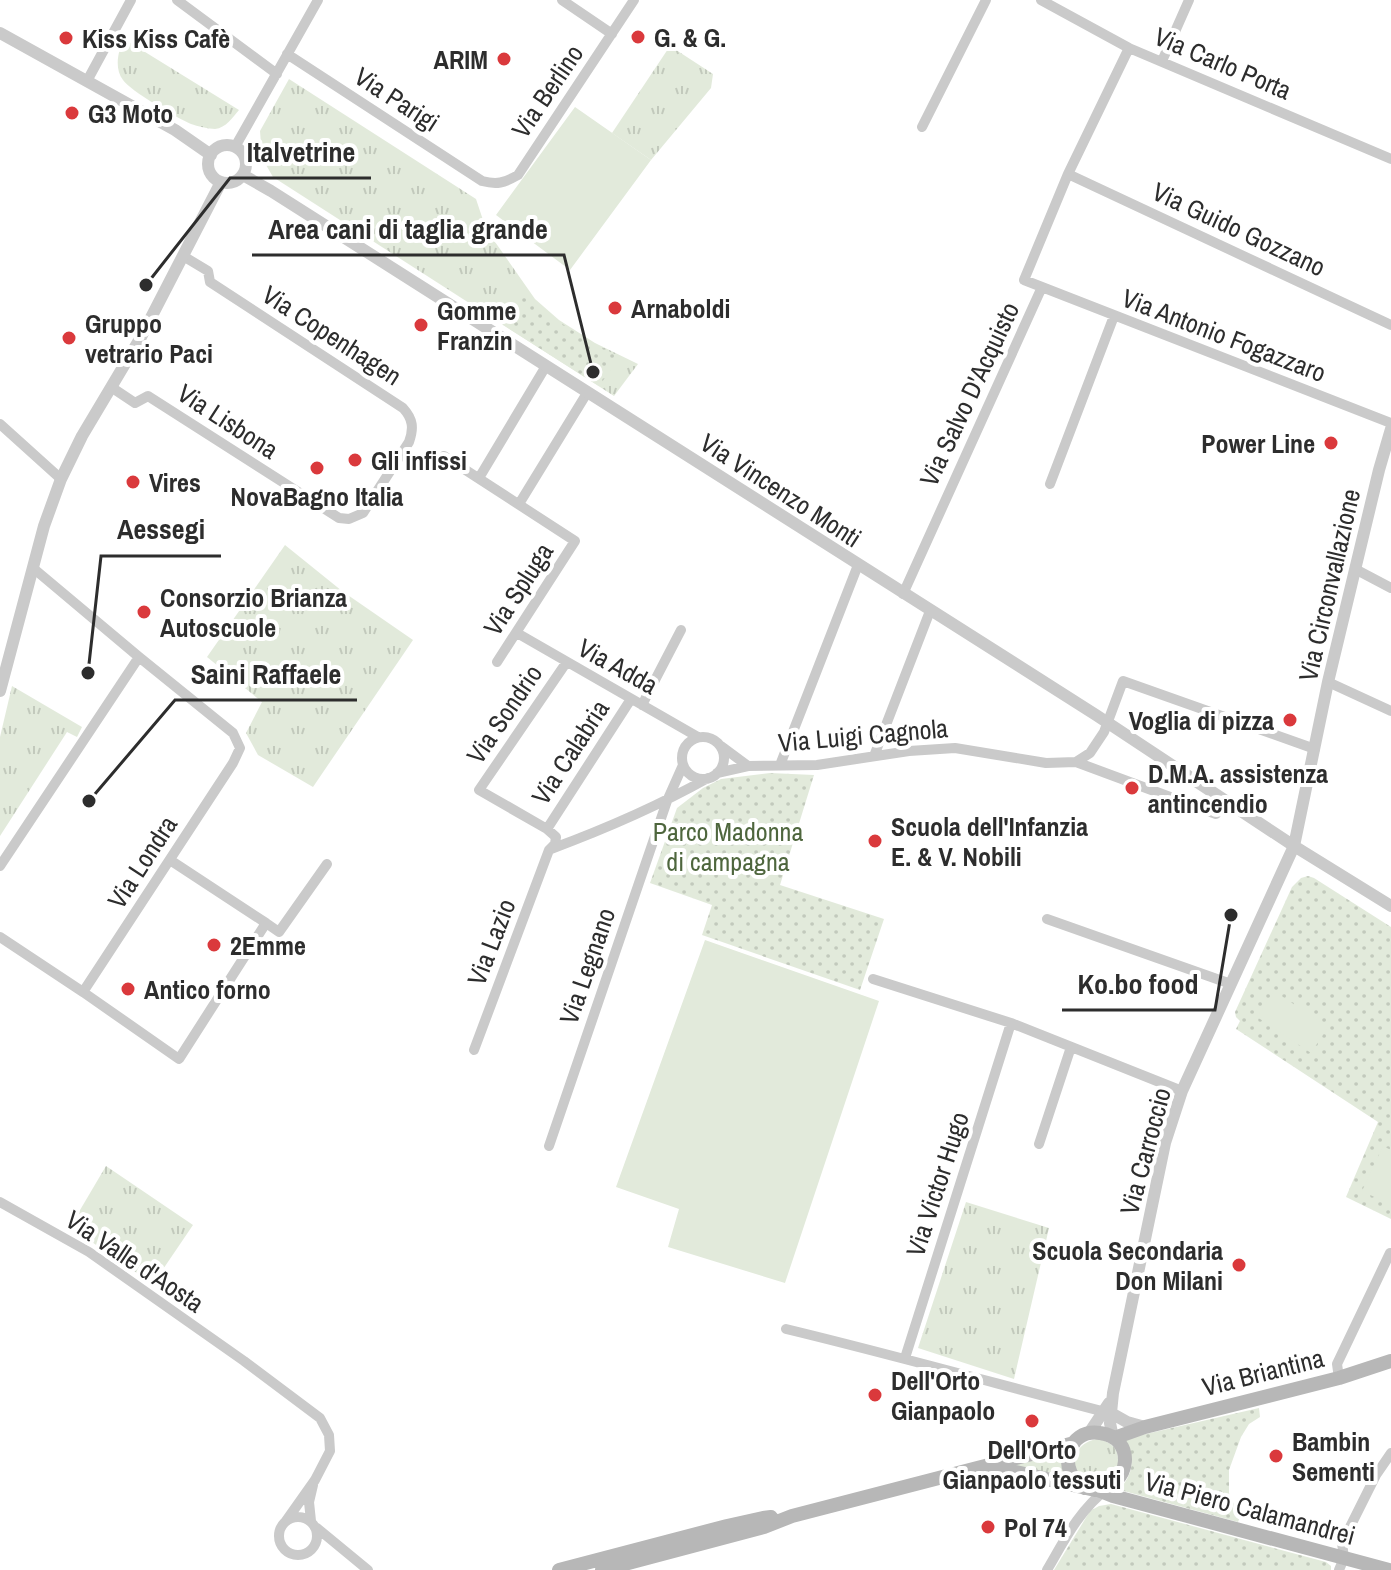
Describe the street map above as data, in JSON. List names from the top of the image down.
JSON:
{
  "streets": {
    "main road": ["Via Briantina", "Via Piero Calamandrei"],
    "street": [
      "Via Carlo Porta",
      "Via Berlino",
      "Via Parigi",
      "Via Guido Gozzano",
      "Via Copenhagen",
      "Via Antonio Fogazzaro",
      "Via Salvo D'Acquisto",
      "Via Lisbona",
      "Via Vincenzo Monti",
      "Via Circonvallazione",
      "Via Spluga",
      "Via Adda",
      "Via Sondrio",
      "Via Luigi Cagnola",
      "Via Calabria",
      "Via Londra",
      "Via Lazio",
      "Via Legnano",
      "Via Carroccio",
      "Via Victor Hugo",
      "Via Valle d'Aosta"
    ]
  },
  "crossings": [
    ["Via Carlo Porta", "Via Salvo D'Acquisto"],
    ["Via Berlino", "Via Parigi"],
    ["Via Guido Gozzano", "Via Salvo D'Acquisto"],
    ["Via Copenhagen", "Via Lisbona"],
    ["Via Antonio Fogazzaro", "Via Salvo D'Acquisto"],
    ["Via Salvo D'Acquisto", "Via Vincenzo Monti"],
    ["Via Vincenzo Monti", "Via Circonvallazione"],
    ["Via Vincenzo Monti", "Via Carroccio"],
    ["Via Circonvallazione", "Via Carroccio"],
    ["Via Spluga", "Via Adda"],
    ["Via Adda", "Via Sondrio"],
    ["Via Adda", "Via Luigi Cagnola"],
    ["Via Adda", "Via Calabria"],
    ["Via Adda", "Via Legnano"],
    ["Via Sondrio", "Via Calabria"],
    ["Via Luigi Cagnola", "Via Lazio"],
    ["Via Luigi Cagnola", "Via Legnano"],
    ["Via Carroccio", "Via Briantina"],
    ["Via Carroccio", "Via Piero Calamandrei"],
    ["Via Briantina", "Via Piero Calamandrei"]
  ],
  "parks": ["Parco Madonna di campagna"],
  "places": [
    "G. & G.",
    "Kiss Kiss Cafè",
    "ARIM",
    "G3 Moto",
    "Italvetrine",
    "Arnaboldi",
    "Gomme Franzin",
    "Gruppo vetrario Paci",
    "Area cani di taglia grande",
    "Power Line",
    "Gli infissi",
    "NovaBagno Italia",
    "Vires",
    "Consorzio Brianza Autoscuole",
    "Aessegi",
    "Voglia di pizza",
    "D.M.A. assistenza antincendio",
    "Saini Raffaele",
    "Scuola dell'Infanzia E. & V. Nobili",
    "Ko.bo food",
    "2Emme",
    "Antico forno",
    "Scuola Secondaria Don Milani",
    "Dell'Orto Gianpaolo",
    "Dell'Orto Gianpaolo tessuti",
    "Bambin Sementi",
    "Pol 74"
  ]
}
